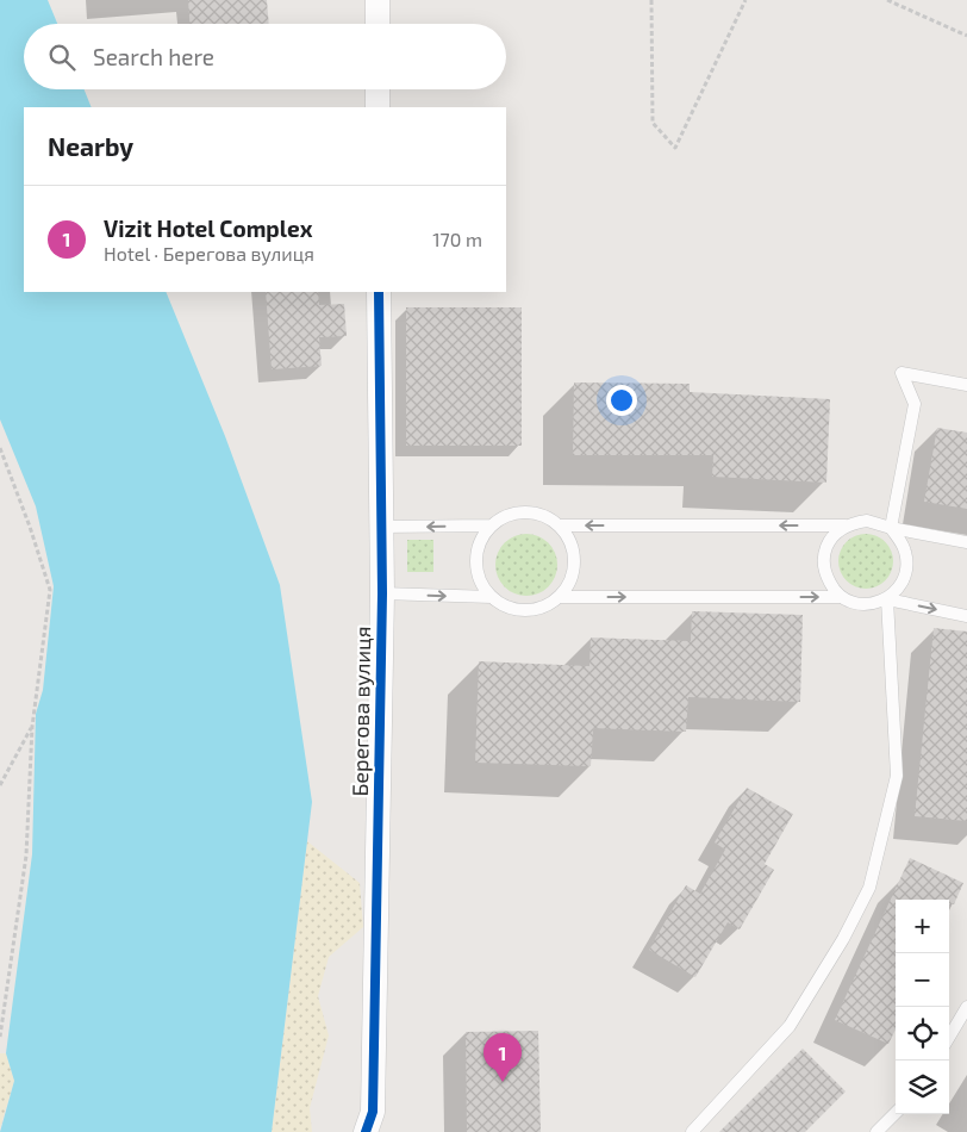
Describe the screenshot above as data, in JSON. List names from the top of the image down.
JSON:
{
  "streets": {
    "street": ["Берегова вулиця"]
  },
  "page": {
    "search": "Search here",
    "heading": "Nearby",
    "list": [
      {
        "mark": "1",
        "name": "Vizit Hotel Complex",
        "note": "Hotel · Берегова вулиця",
        "value": "170 m"
      }
    ],
    "map_buttons": ["+", "−"],
    "pins": "1"
  }
}
